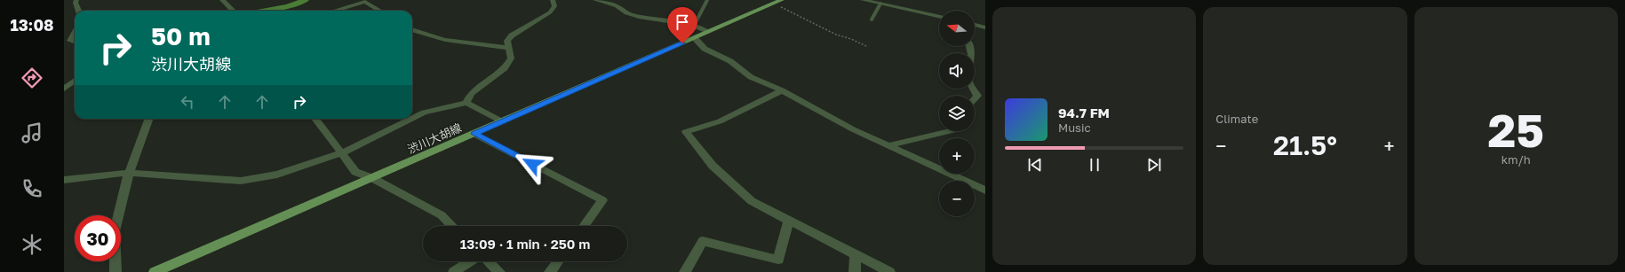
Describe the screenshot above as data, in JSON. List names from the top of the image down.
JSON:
{
  "streets": {
    "main road": ["渋川大胡線"]
  },
  "north": "left",
  "page": {
    "tabs": "13:08",
    "tile": [
      "Climate",
      ["25", "km/h"]
    ],
    "map_buttons": ["+", "−"],
    "turn": ["50 m", "渋川大胡線"],
    "song": ["94.7 FM", "Music"],
    "heat": ["−", "21.5°", "+"],
    "limit": "30",
    "trip": "13:09 · 1 min · 250 m"
  }
}
